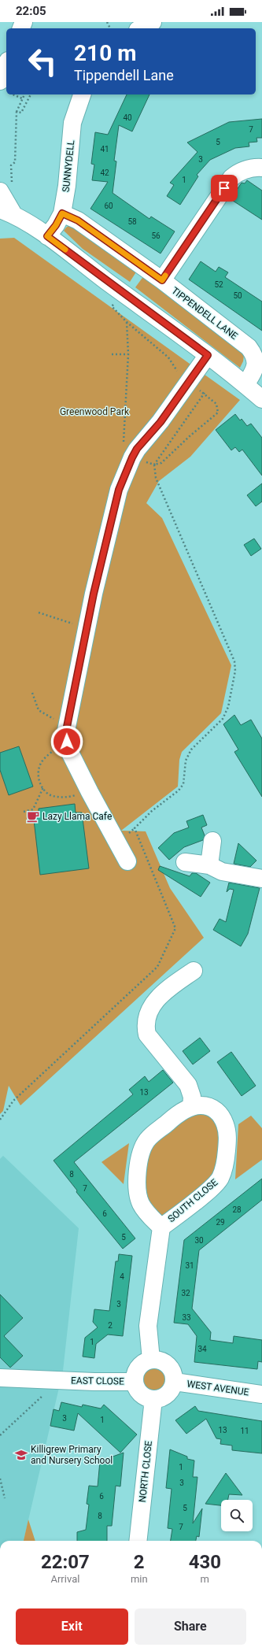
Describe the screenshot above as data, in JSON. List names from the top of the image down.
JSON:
{
  "streets": {
    "main road": [
      "SUNNYDELL",
      "TIPPENDELL LANE",
      "SOUTH CLOSE",
      "EAST CLOSE",
      "WEST AVENUE",
      "NORTH CLOSE"
    ]
  },
  "crossings": [
    ["SUNNYDELL", "TIPPENDELL LANE"],
    ["SOUTH CLOSE", "EAST CLOSE"],
    ["SOUTH CLOSE", "WEST AVENUE"],
    ["SOUTH CLOSE", "NORTH CLOSE"],
    ["EAST CLOSE", "WEST AVENUE"],
    ["EAST CLOSE", "NORTH CLOSE"],
    ["WEST AVENUE", "NORTH CLOSE"]
  ],
  "parks": ["Greenwood Park"],
  "places": {
    "cafe": ["Lazy Llama Cafe"],
    "school or university": ["Killigrew Primary and Nursery School"]
  },
  "house_numbers": [
    "40",
    "7",
    "5",
    "41",
    "3",
    "42",
    "1",
    "60",
    "58",
    "56",
    "52",
    "50",
    "13",
    "8",
    "7",
    "28",
    "6",
    "29",
    "5",
    "30",
    "31",
    "4",
    "32",
    "3",
    "33",
    "2",
    "1",
    "34",
    "3",
    "1",
    "13",
    "11",
    "1",
    "3",
    "6",
    "5",
    "8",
    "7"
  ],
  "page": {
    "status": "22:05",
    "turn": ["210 m", "Tippendell Lane"],
    "eta": [
      "22:07",
      "Arrival",
      "2",
      "min",
      "430",
      "m"
    ],
    "buttons": ["Exit", "Share"]
  }
}
